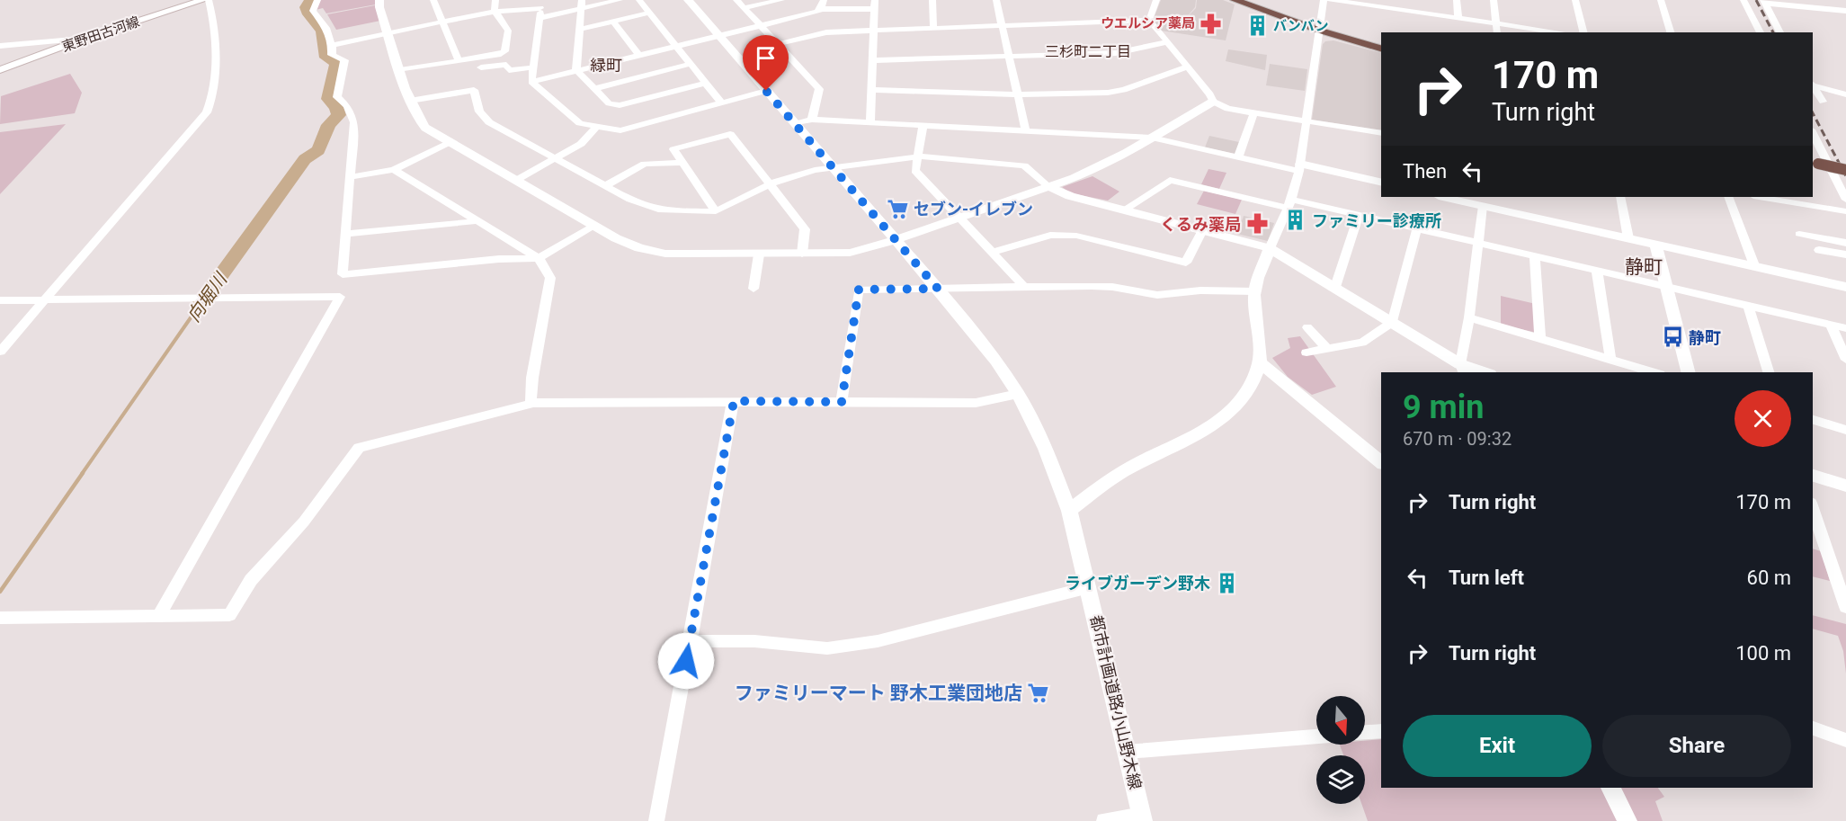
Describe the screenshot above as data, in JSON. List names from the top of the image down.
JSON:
{
  "streets": {
    "street": ["東野田古河線", "都市計画道路小山野木線"]
  },
  "districts": ["三杉町二丁目", "緑町", "静町"],
  "water": ["向堀川"],
  "places": {
    "pharmacy": ["ウエルシア薬局", "くるみ薬局"],
    "building": ["バンバン", "ファミリー診療所", "ライブガーデン野木"],
    "supermarket": ["セブン-イレブン", "ファミリーマート 野木工業団地店"],
    "bus stop": ["静町"]
  },
  "north": "bottom",
  "page": {
    "turn": ["170 m", "Turn right"],
    "then": "Then",
    "heading": ["9 min", "670 m · 09:32"],
    "list": [
      {
        "name": "Turn right",
        "value": "170 m"
      },
      {
        "name": "Turn left",
        "value": "60 m"
      },
      {
        "name": "Turn right",
        "value": "100 m"
      }
    ],
    "buttons": ["Exit", "Share"]
  }
}
